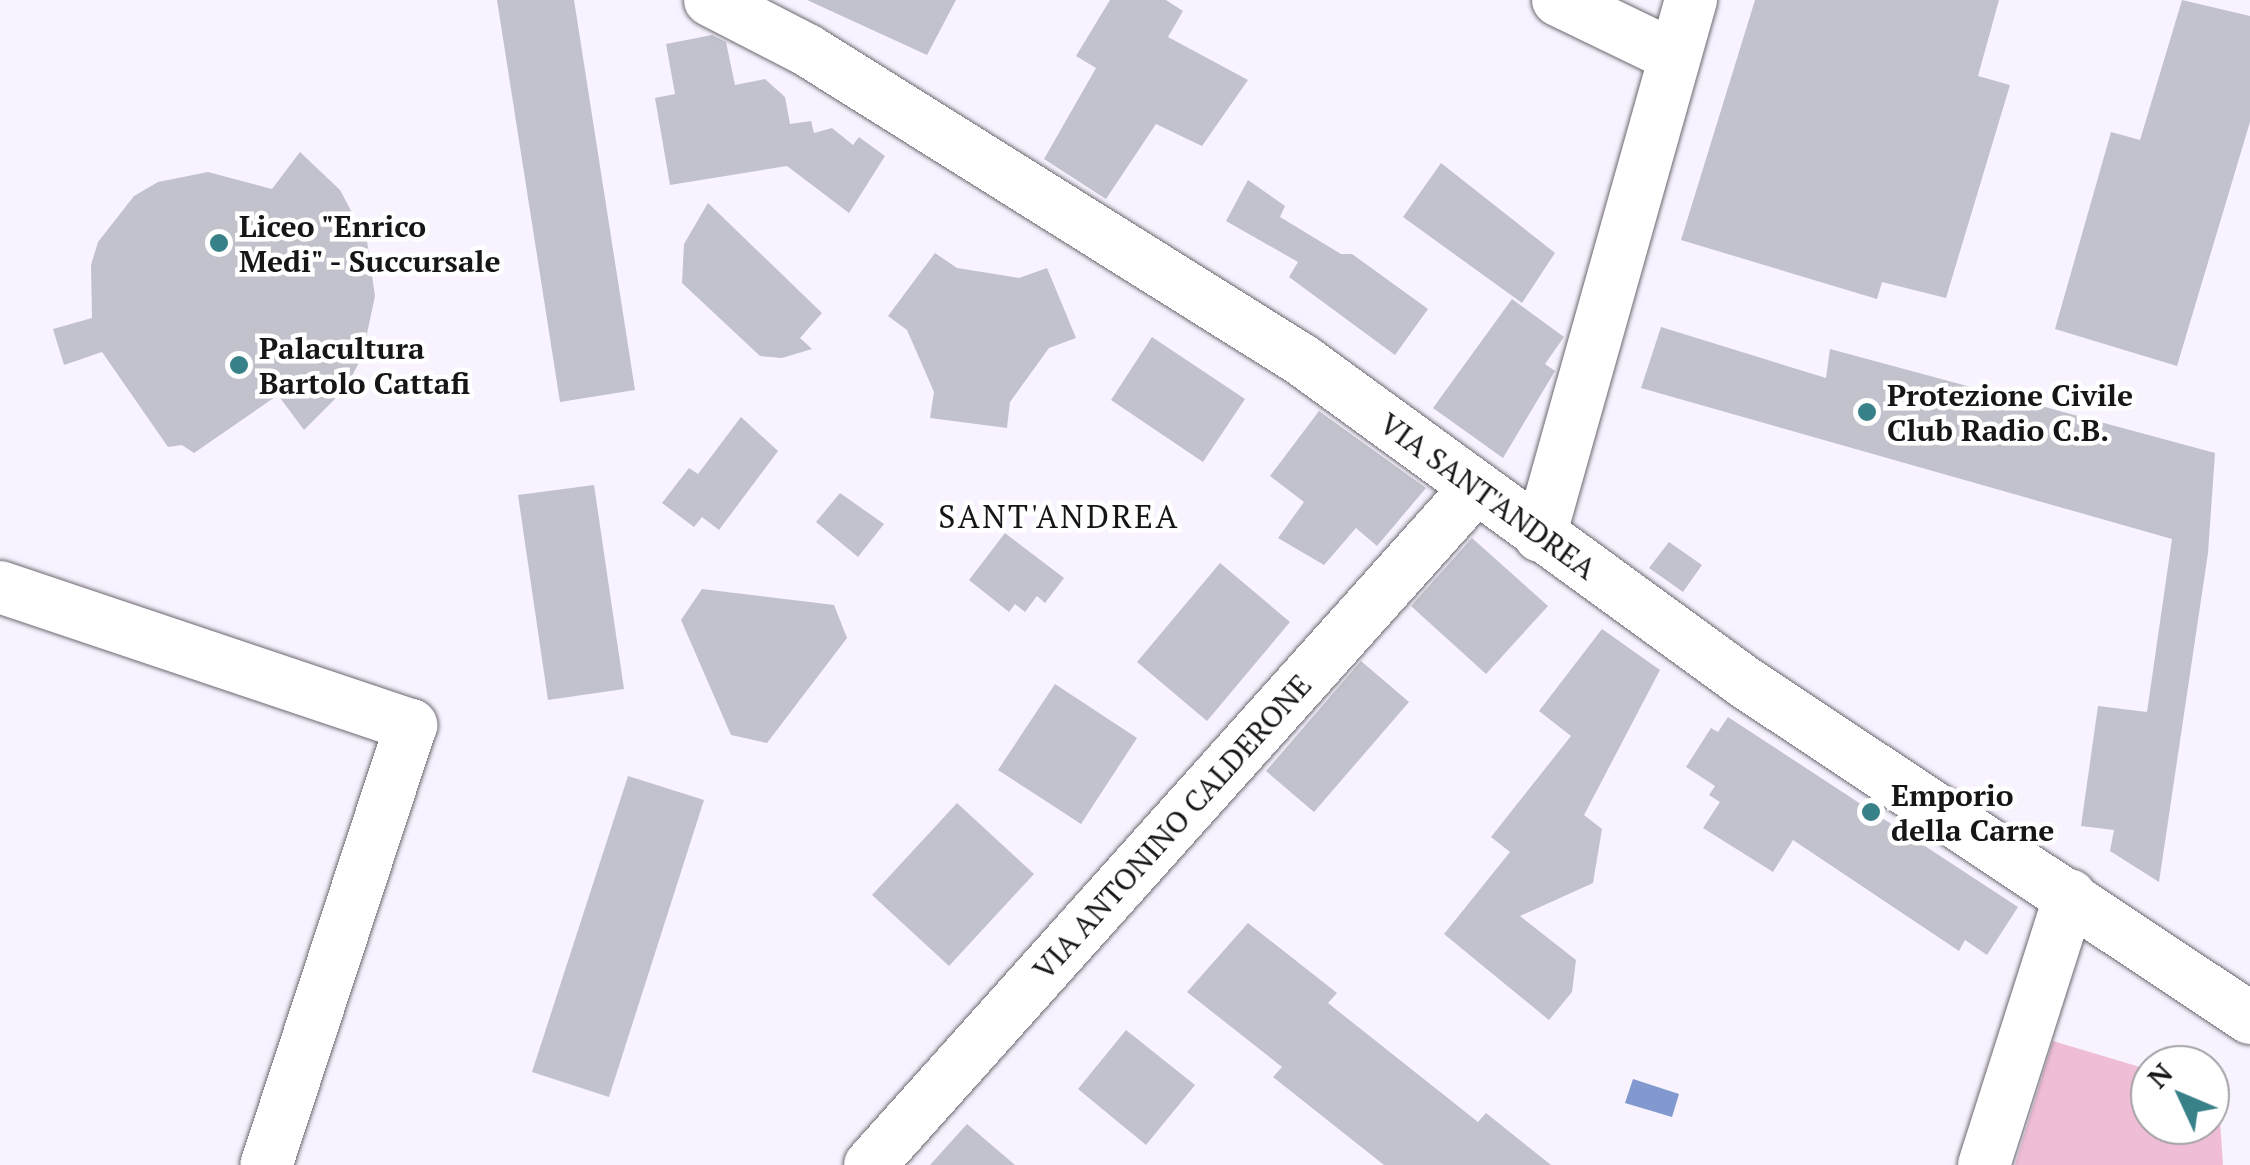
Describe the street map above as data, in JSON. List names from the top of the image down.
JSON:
{
  "streets": {
    "street": ["VIA SANT'ANDREA", "VIA ANTONINO CALDERONE"]
  },
  "crossings": [
    ["VIA SANT'ANDREA", "VIA ANTONINO CALDERONE"]
  ],
  "districts": ["SANT'ANDREA"],
  "places": [
    "Liceo \"Enrico Medi\" - Succursale",
    "Palacultura Bartolo Cattafi",
    "Protezione Civile Club Radio C.B.",
    "Emporio della Carne"
  ],
  "north": "top left"
}
